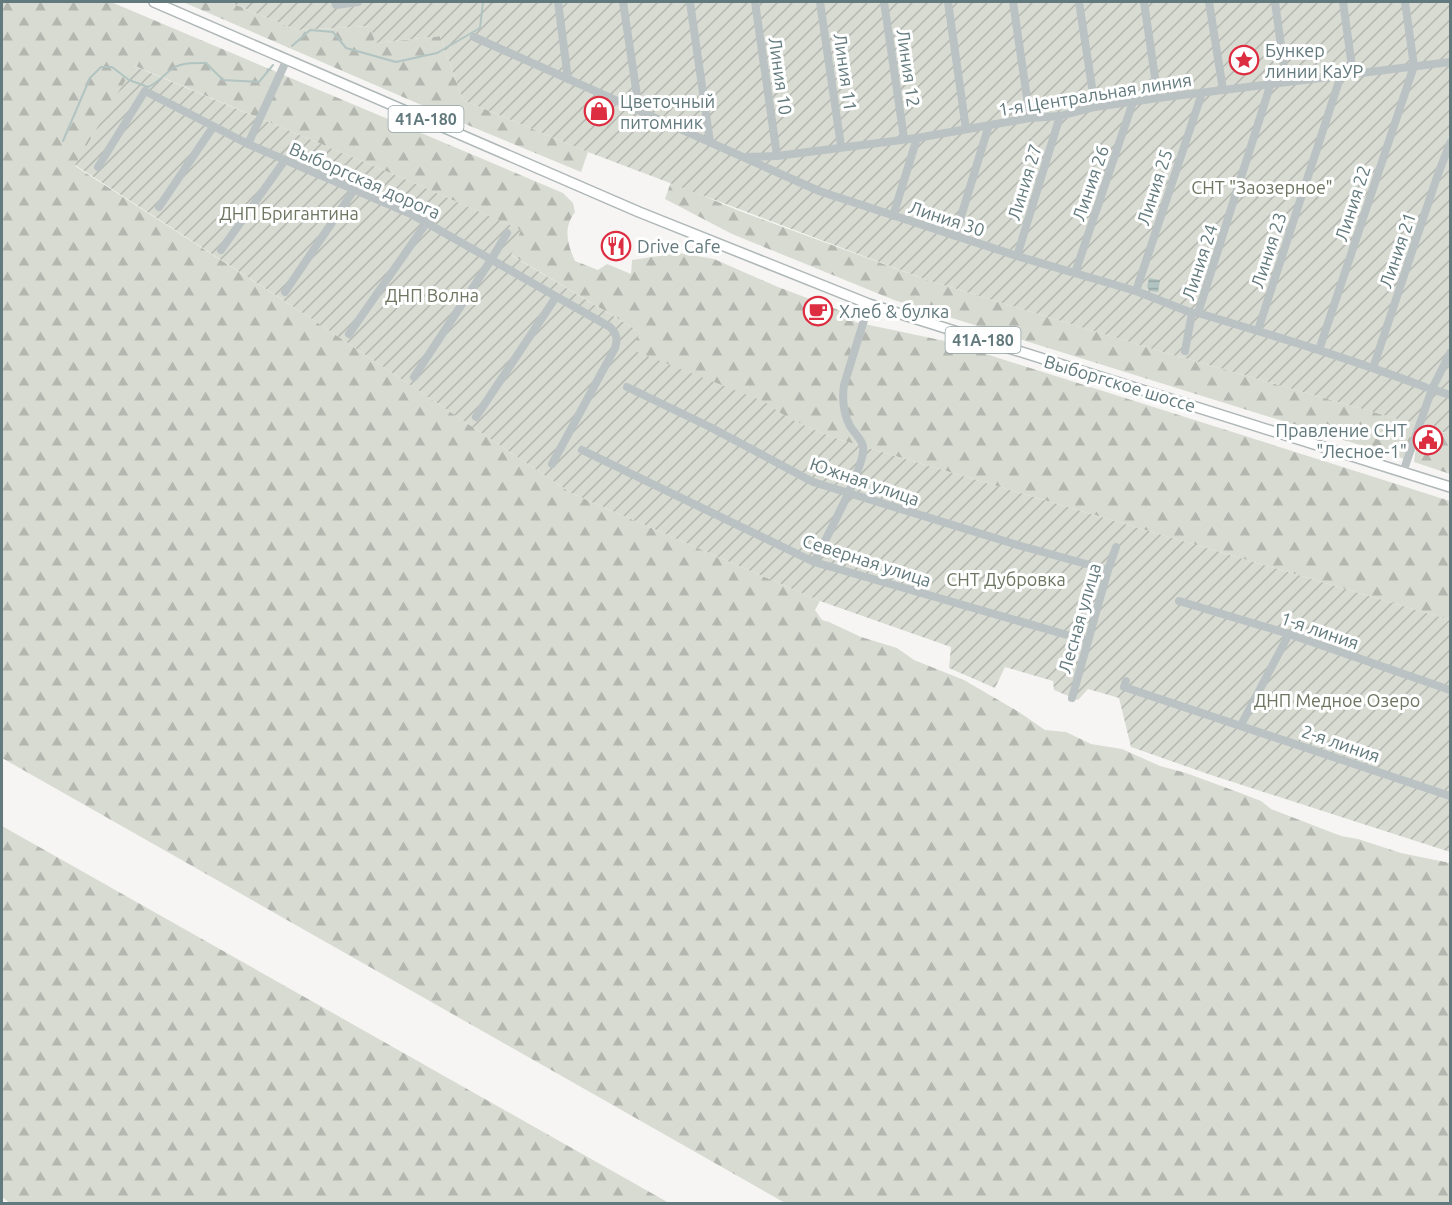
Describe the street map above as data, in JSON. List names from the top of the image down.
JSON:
{
  "streets": {
    "main road": ["41А-180", "Выборгское шоссе"],
    "street": [
      "Линия 12",
      "Линия 11",
      "Линия 10",
      "1-я Центральная линия",
      "Выборгская дорога",
      "Линия 27",
      "Линия 26",
      "Линия 25",
      "Линия 22",
      "Линия 30",
      "Линия 23",
      "Линия 21",
      "Линия 24",
      "Южная улица",
      "Северная улица",
      "Лесная улица",
      "1-я линия",
      "2-я линия"
    ]
  },
  "crossings": [
    ["Линия 12", "1-я Центральная линия"],
    ["Линия 11", "1-я Центральная линия"],
    ["Линия 10", "1-я Центральная линия"],
    ["1-я Центральная линия", "Линия 27"],
    ["1-я Центральная линия", "Линия 26"],
    ["1-я Центральная линия", "Линия 25"],
    ["1-я Центральная линия", "Линия 22"],
    ["1-я Центральная линия", "Линия 30"],
    ["1-я Центральная линия", "Линия 23"],
    ["1-я Центральная линия", "Линия 24"],
    ["41А-180", "Выборгское шоссе"],
    ["Линия 27", "Линия 30"],
    ["Линия 26", "Линия 30"],
    ["Линия 25", "Линия 30"],
    ["Линия 22", "Линия 30"],
    ["Линия 30", "Линия 23"],
    ["Линия 30", "Линия 21"],
    ["Линия 30", "Линия 24"],
    ["Южная улица", "Лесная улица"],
    ["Северная улица", "Лесная улица"]
  ],
  "parks": [
    "СНТ \"Заозерное\"",
    "ДНП Бригантина",
    "ДНП Волна",
    "СНТ Дубровка",
    "ДНП Медное Озеро"
  ],
  "places": {
    "place": ["Бункер линии КаУР"],
    "shop": ["Цветочный питомник"],
    "restaurant": ["Drive Cafe"],
    "cafe": ["Хлеб & булка"],
    "public building": ["Правление СНТ \"Лесное-1\""]
  }
}
